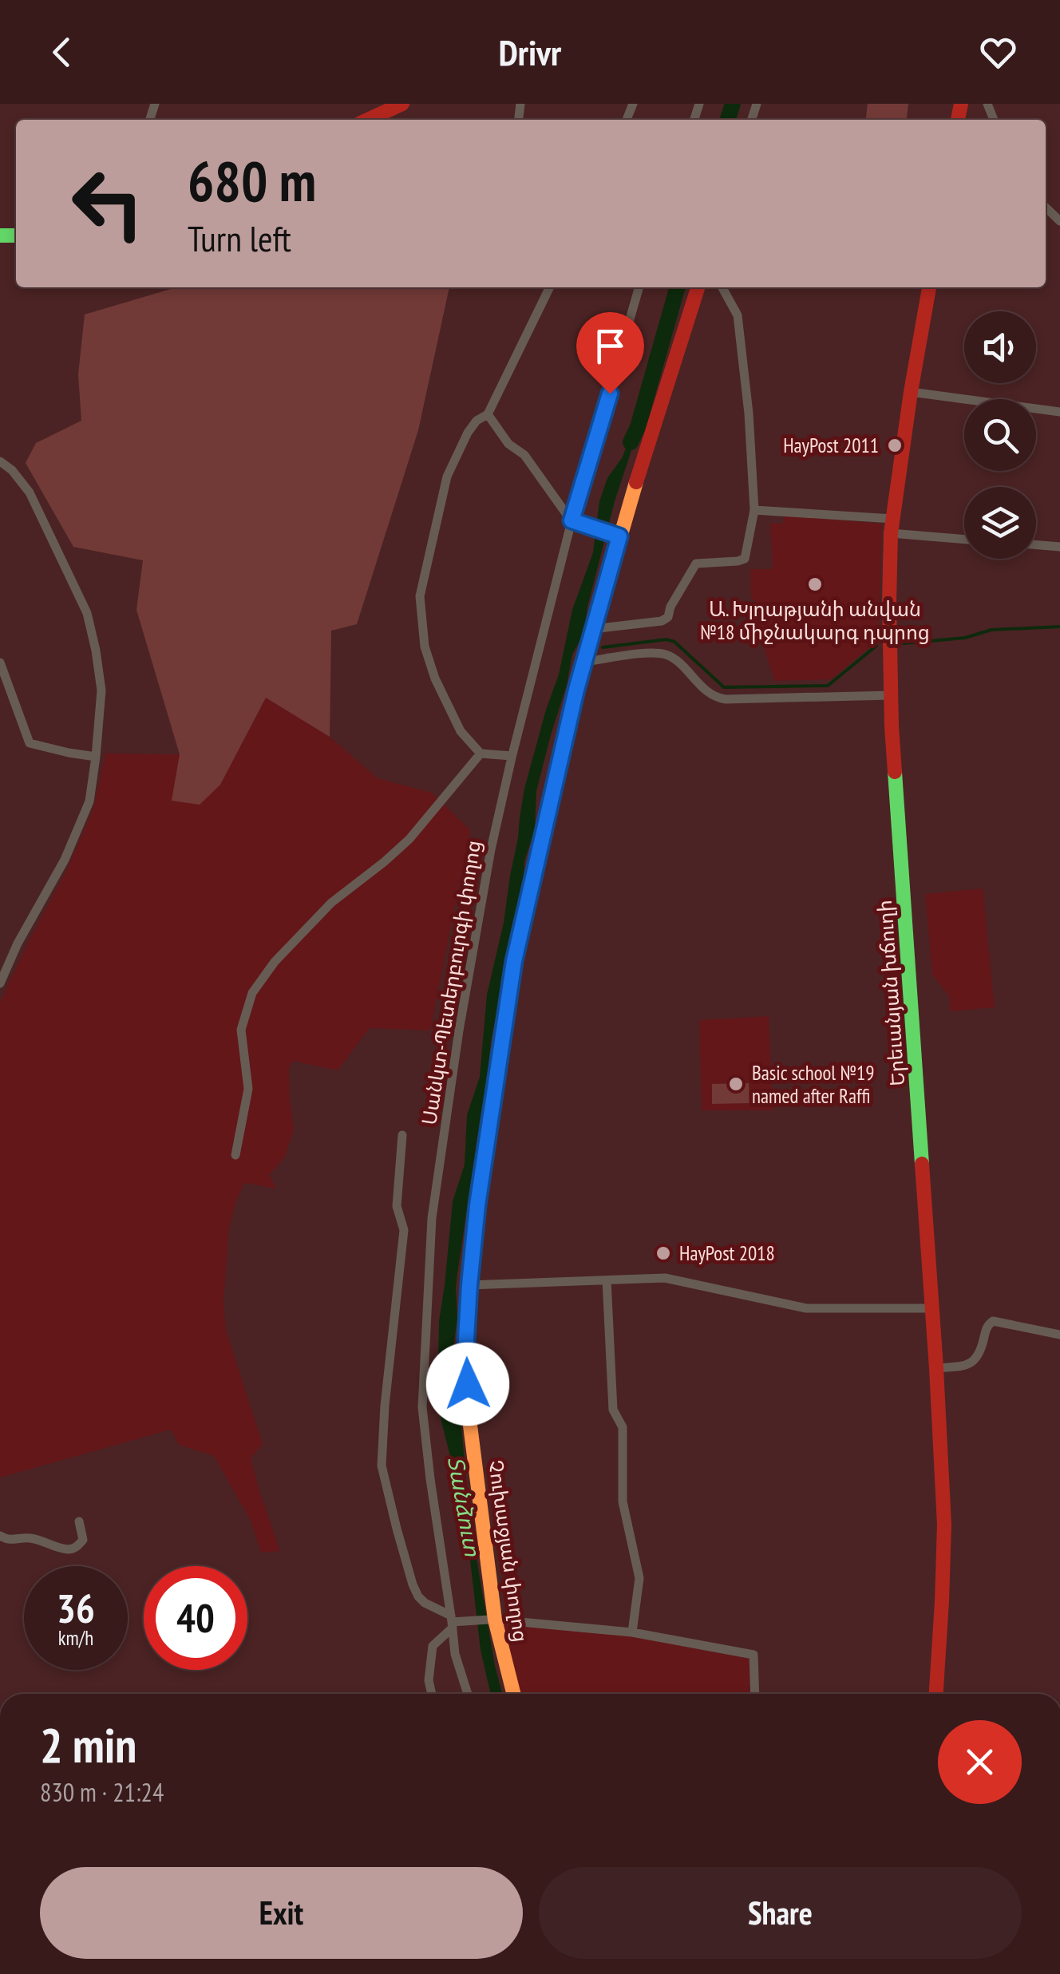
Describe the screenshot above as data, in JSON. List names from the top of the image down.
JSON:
{
  "streets": {
    "main road": ["Երեւանյան խճուղի", "Չուխաջյան փողոց"],
    "street": ["Սանկտ-Պետերբուրգի փողոց"]
  },
  "water": ["Տանձուտ"],
  "places": [
    "HayPost 2011",
    "Ա. Խլղաթյանի անվան №18 միջնակարգ դպրոց",
    "Basic school №19 named after Raffi",
    "HayPost 2018"
  ],
  "page": {
    "header": "Drivr",
    "turn": ["680 m", "Turn left"],
    "speed": "36 km/h",
    "limit": "40",
    "heading": ["2 min", "830 m · 21:24"],
    "buttons": ["Exit", "Share"]
  }
}
